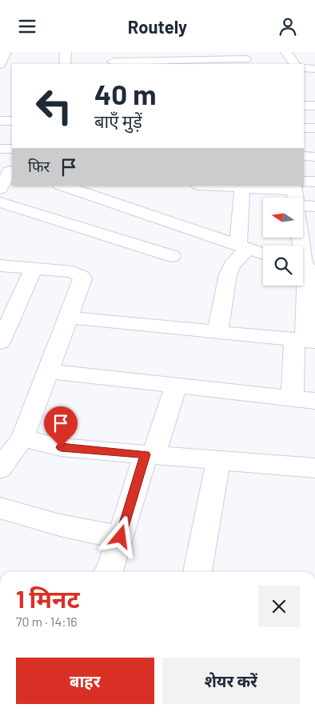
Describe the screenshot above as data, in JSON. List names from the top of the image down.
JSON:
{
  "north": "left",
  "page": {
    "header": "Routely",
    "turn": ["40 m", "बाएँ मुड़ें"],
    "then": "फिर",
    "heading": ["1 मिनट", "70 m · 14:16"],
    "buttons": ["बाहर", "शेयर करें"]
  }
}
